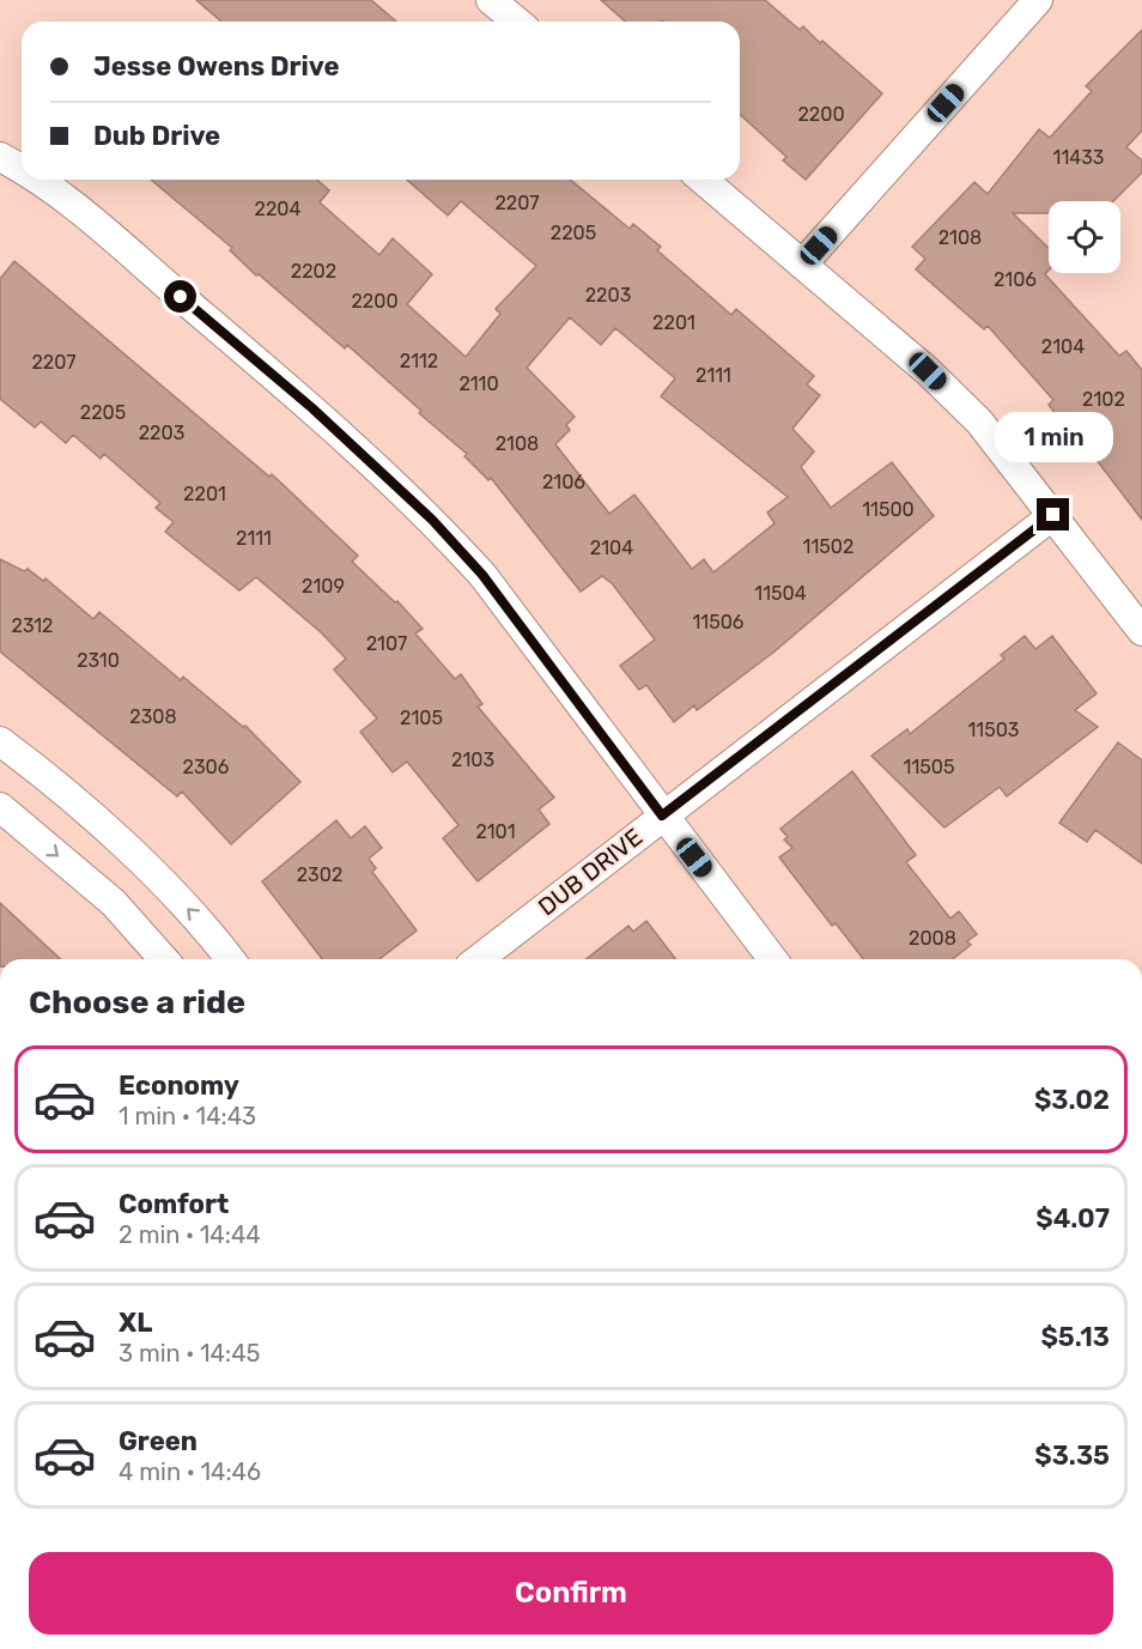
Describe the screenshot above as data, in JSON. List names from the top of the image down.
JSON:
{
  "streets": {
    "street": ["DUB DRIVE"]
  },
  "house_numbers": [
    "2200",
    "11433",
    "2207",
    "2204",
    "2205",
    "2108",
    "2202",
    "2106",
    "2203",
    "2200",
    "2201",
    "2104",
    "2112",
    "2207",
    "2111",
    "2110",
    "2102",
    "2205",
    "2203",
    "2108",
    "2106",
    "2201",
    "11500",
    "2111",
    "11502",
    "2104",
    "2109",
    "11504",
    "11506",
    "2312",
    "2107",
    "2310",
    "2308",
    "2105",
    "11503",
    "2103",
    "2306",
    "11505",
    "2101",
    "2302",
    "2008"
  ],
  "page": {
    "banner": ["Jesse Owens Drive", "Dub Drive"],
    "bubble": "1 min",
    "heading": "Choose a ride",
    "list": [
      {
        "name": "Economy",
        "note": "1 min · 14:43",
        "value": "$3.02"
      },
      {
        "name": "Comfort",
        "note": "2 min · 14:44",
        "value": "$4.07"
      },
      {
        "name": "XL",
        "note": "3 min · 14:45",
        "value": "$5.13"
      },
      {
        "name": "Green",
        "note": "4 min · 14:46",
        "value": "$3.35"
      }
    ],
    "buttons": "Confirm"
  }
}
